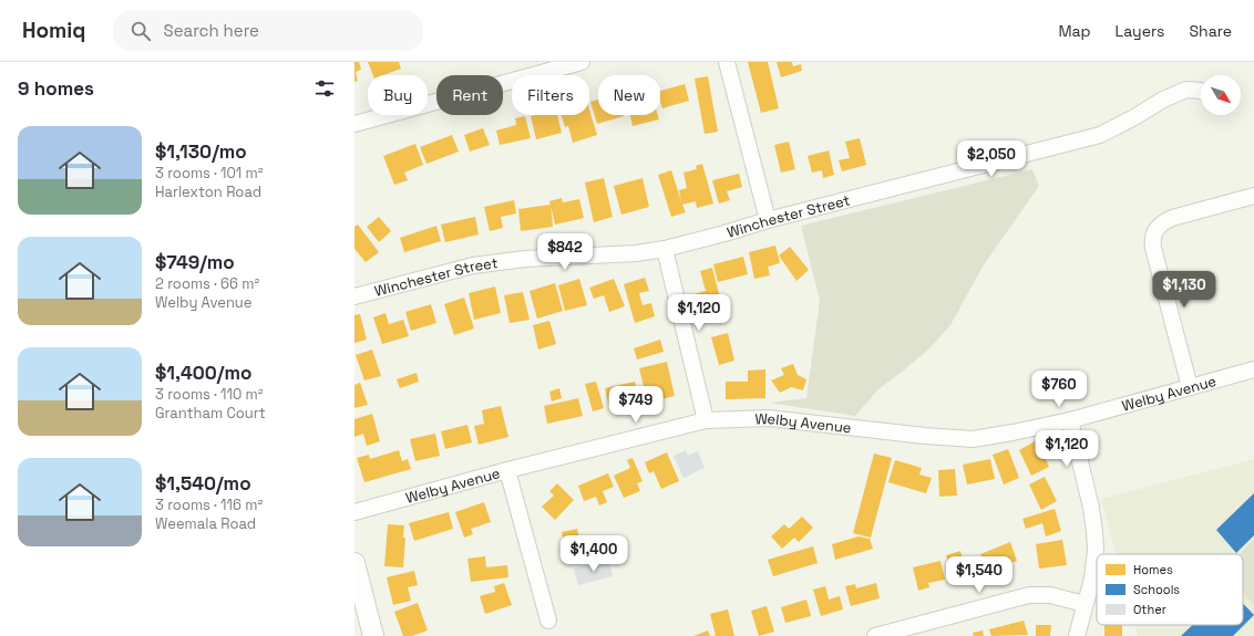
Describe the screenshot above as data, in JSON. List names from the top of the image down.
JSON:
{
  "streets": {
    "street": ["Winchester Street", "Welby Avenue"]
  },
  "legend": ["Homes", "Schools", "Other"],
  "north": "bottom right",
  "page": {
    "header": "Homiq",
    "search": "Search here",
    "nav": ["Map", "Layers", "Share"],
    "heading": "9 homes",
    "chip": [
      "Buy",
      "Rent",
      "Filters",
      "New"
    ],
    "list": [
      {
        "name": "$1,130/mo",
        "note": "3 rooms · 101 m² · Harlexton Road"
      },
      {
        "name": "$749/mo",
        "note": "2 rooms · 66 m² · Welby Avenue"
      },
      {
        "name": "$1,400/mo",
        "note": "3 rooms · 110 m² · Grantham Court"
      },
      {
        "name": "$1,540/mo",
        "note": "3 rooms · 116 m² · Weemala Road"
      }
    ],
    "price": [
      "$2,050",
      "$842",
      "$1,130",
      "$1,120",
      "$760",
      "$749",
      "$1,120",
      "$1,400",
      "$1,540"
    ]
  }
}
